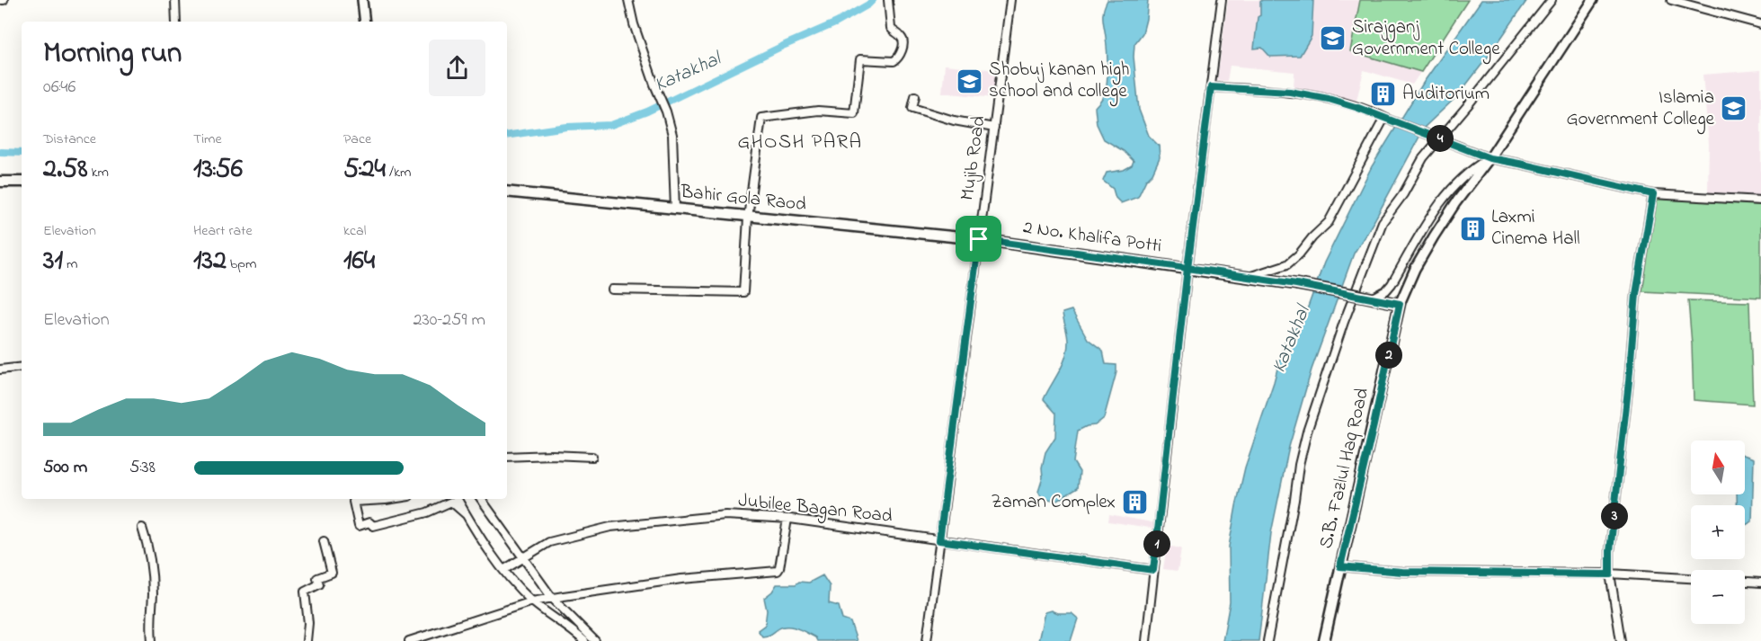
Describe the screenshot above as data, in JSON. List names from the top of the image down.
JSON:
{
  "streets": {
    "main road": ["Bahir Gola Raod", "2 No. Khalifa Potti", "S.B. Fazlul Haq Road"],
    "street": ["Mujib Road", "Jubilee Bagan Road"]
  },
  "crossings": [
    ["Mujib Road", "Bahir Gola Raod"],
    ["Mujib Road", "2 No. Khalifa Potti"],
    ["Mujib Road", "Jubilee Bagan Road"],
    ["Bahir Gola Raod", "2 No. Khalifa Potti"],
    ["2 No. Khalifa Potti", "S.B. Fazlul Haq Road"]
  ],
  "districts": ["GHOSH PARA"],
  "water": ["Katakhal"],
  "places": {
    "school or university": ["Sirajganj Government College", "Shobuj kanan high school and college", "Islamia Government College"],
    "building": ["Auditorium", "Laxmi Cinema Hall", "Zaman Complex"]
  },
  "north": "top",
  "page": {
    "heading": ["Morning run", "06:46"],
    "stats": [
      ["Distance", "2.58 km"],
      ["Time", "13:56"],
      ["Pace", "5:24 /km"],
      ["Elevation", "31 m"],
      ["Heart rate", "132 bpm"],
      ["kcal", "164"]
    ],
    "pins": [
      "4",
      "2",
      "3",
      "1"
    ],
    "chart": ["Elevation", "230–259 m"],
    "map_buttons": ["+", "−"],
    "list": [
      {
        "name": "500 m",
        "note": "5:38"
      }
    ]
  }
}
